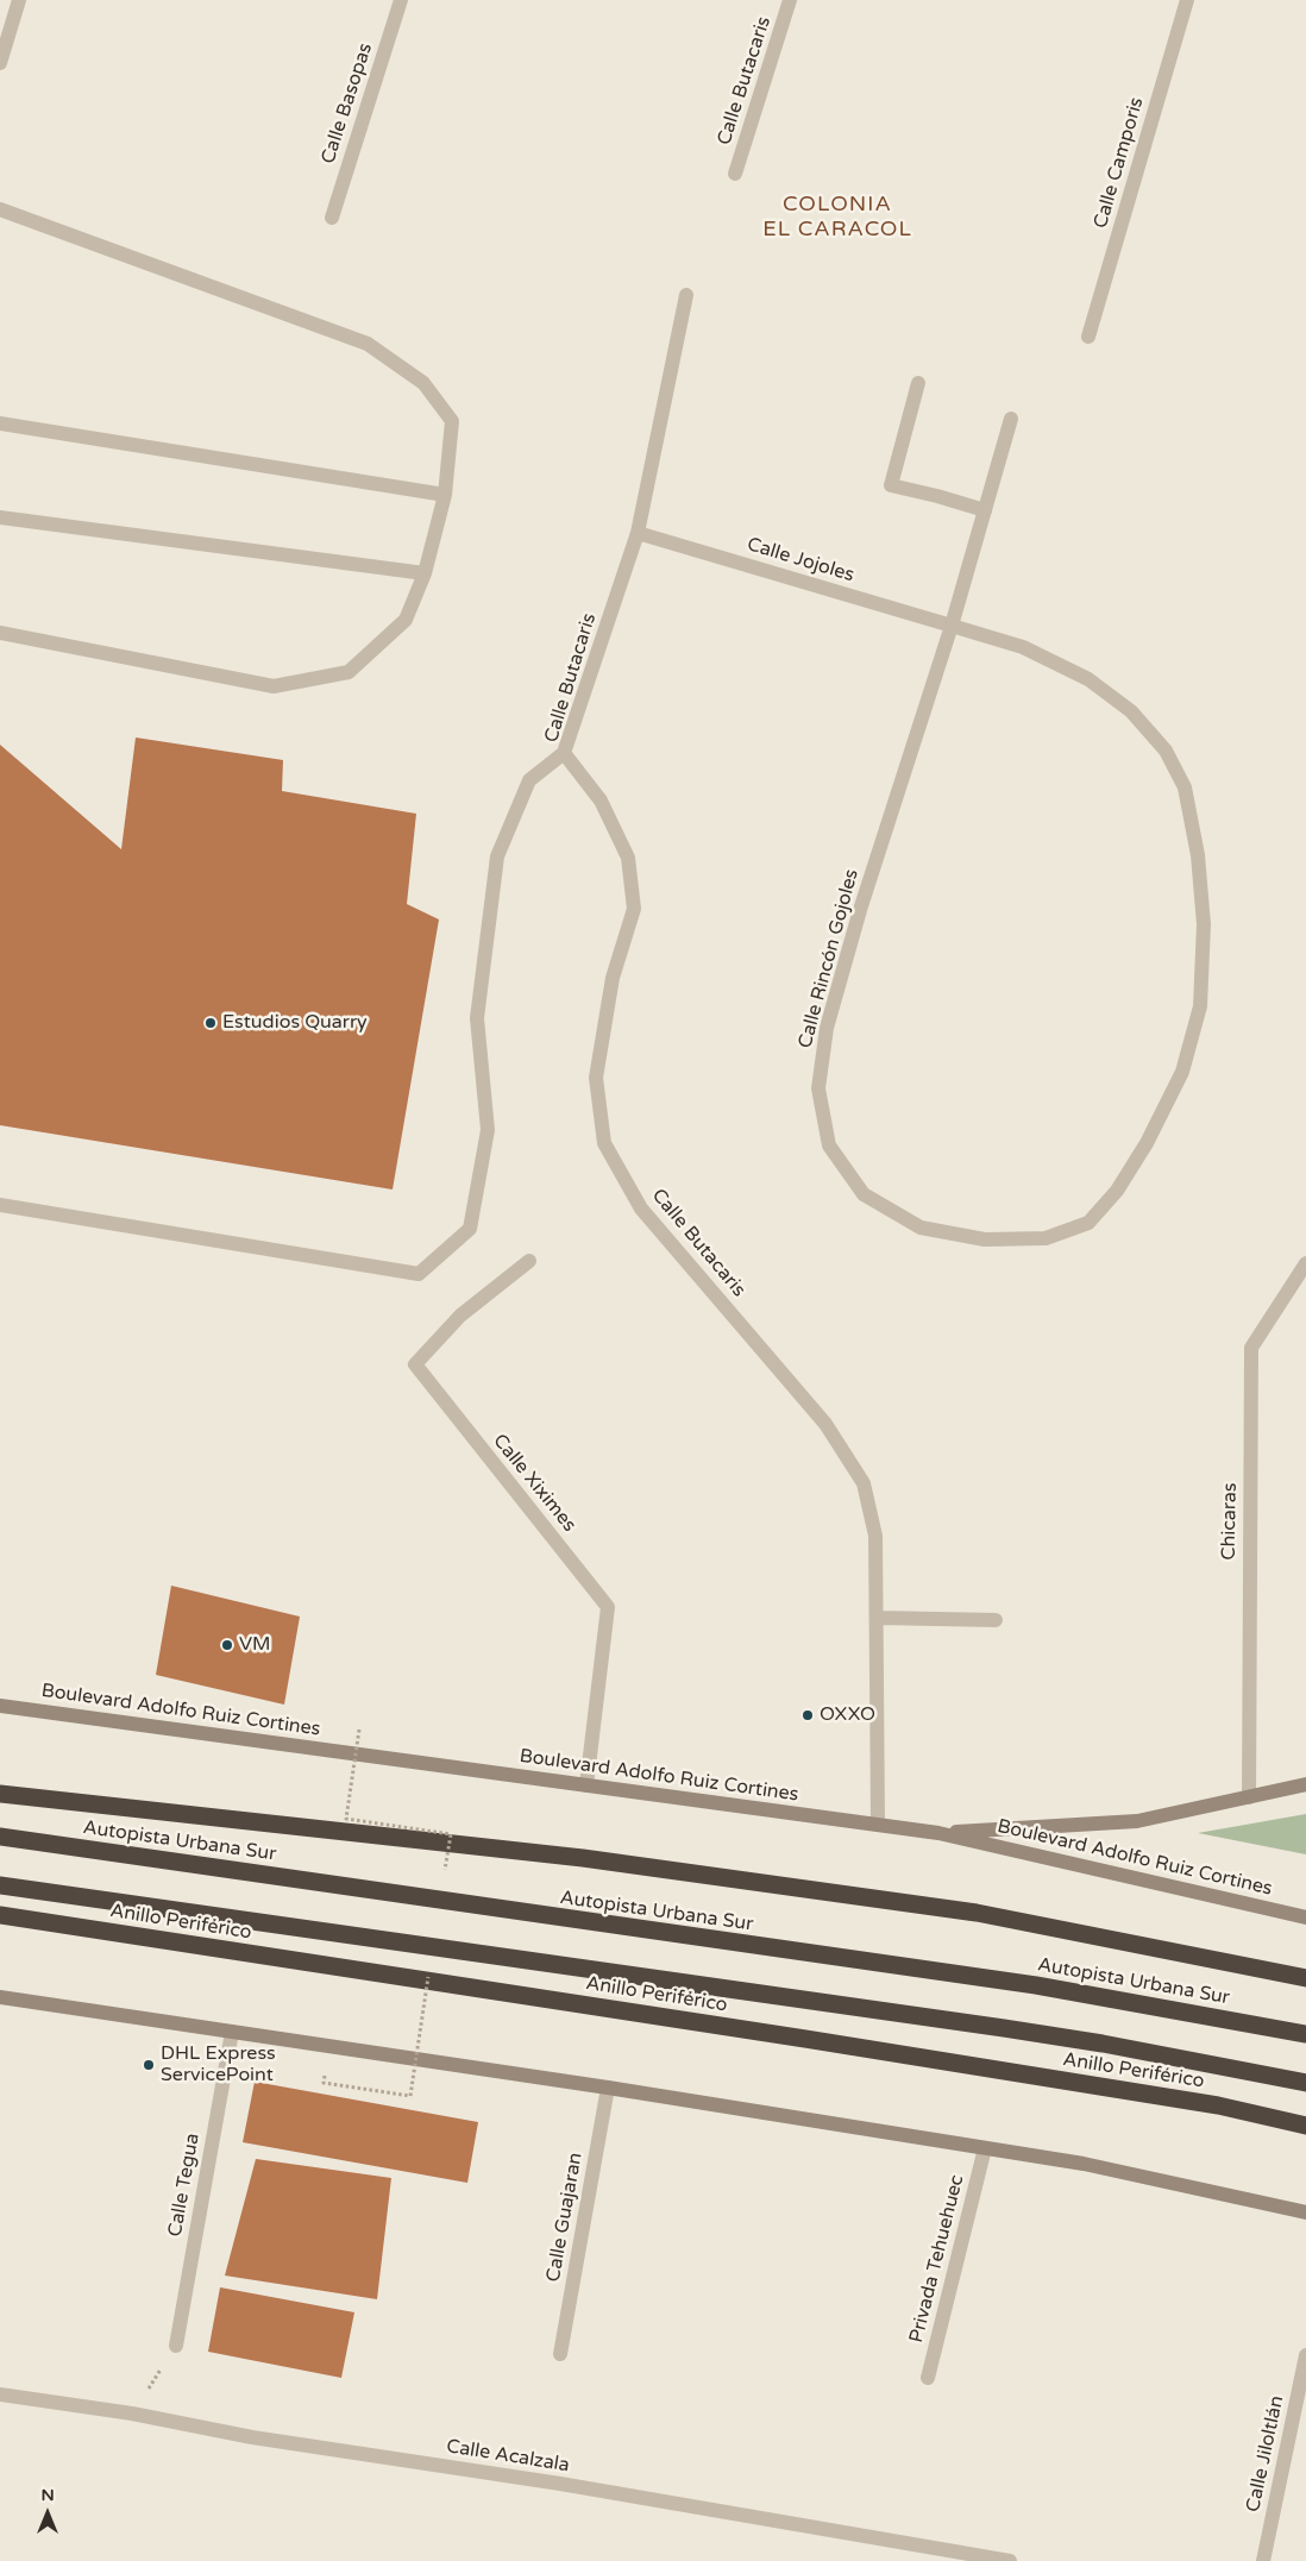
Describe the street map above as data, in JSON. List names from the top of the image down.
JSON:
{
  "streets": {
    "highway": ["Autopista Urbana Sur", "Anillo Periférico"],
    "main road": ["Boulevard Adolfo Ruiz Cortines"],
    "street": [
      "Calle Butacaris",
      "Calle Basopas",
      "Calle Camporis",
      "Calle Jojoles",
      "Calle Rincón Gojoles",
      "Calle Xiximes",
      "Chicaras",
      "Calle Tegua",
      "Calle Guajaran",
      "Privada Tehuehuec",
      "Calle Jiloltlán",
      "Calle Acalzala"
    ]
  },
  "crossings": [
    ["Calle Butacaris", "Calle Jojoles"],
    ["Calle Butacaris", "Boulevard Adolfo Ruiz Cortines"],
    ["Calle Jojoles", "Calle Rincón Gojoles"],
    ["Calle Xiximes", "Boulevard Adolfo Ruiz Cortines"]
  ],
  "districts": ["COLONIA EL CARACOL"],
  "places": [
    "Estudios Quarry",
    "VM",
    "OXXO",
    "DHL Express ServicePoint"
  ],
  "north": "top"
}
